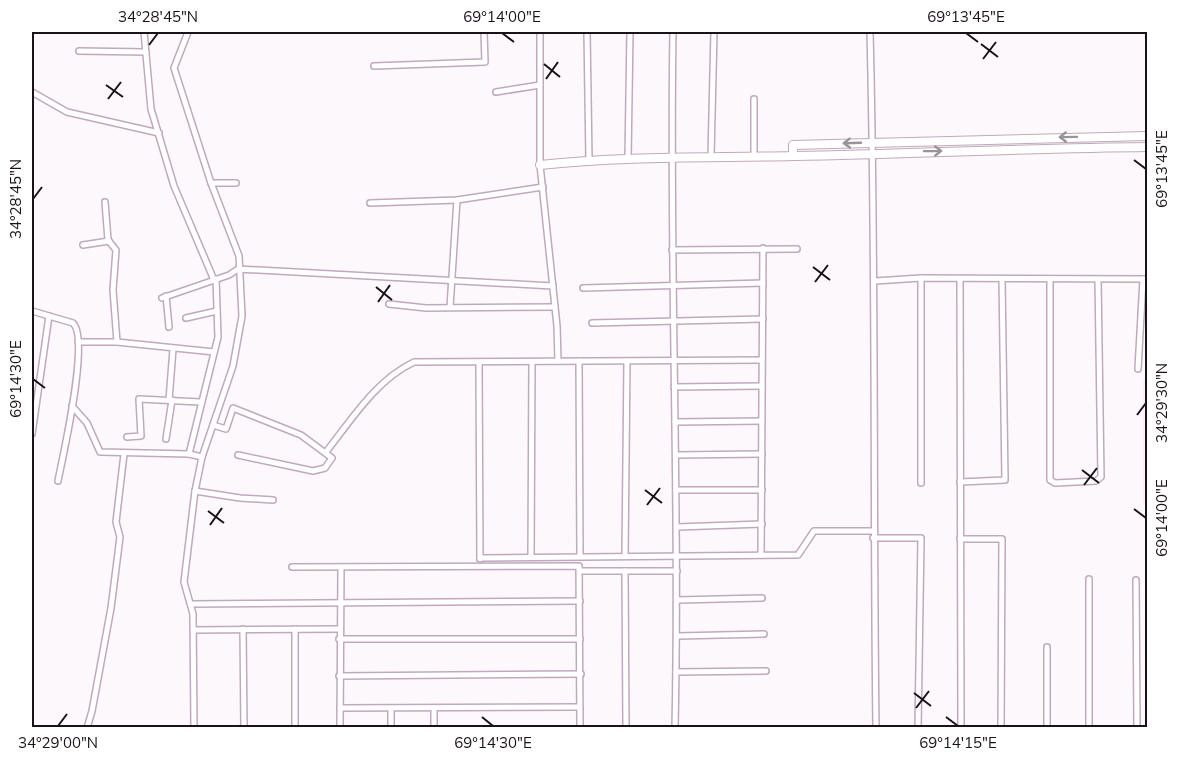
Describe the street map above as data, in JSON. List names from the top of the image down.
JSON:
{
  "coordinates": [
    "34°28'45\"N",
    "69°14'00\"E",
    "69°13'45\"E",
    "69°14'30\"E",
    "34°29'30\"N",
    "34°29'00\"N",
    "69°14'15\"E"
  ]
}
